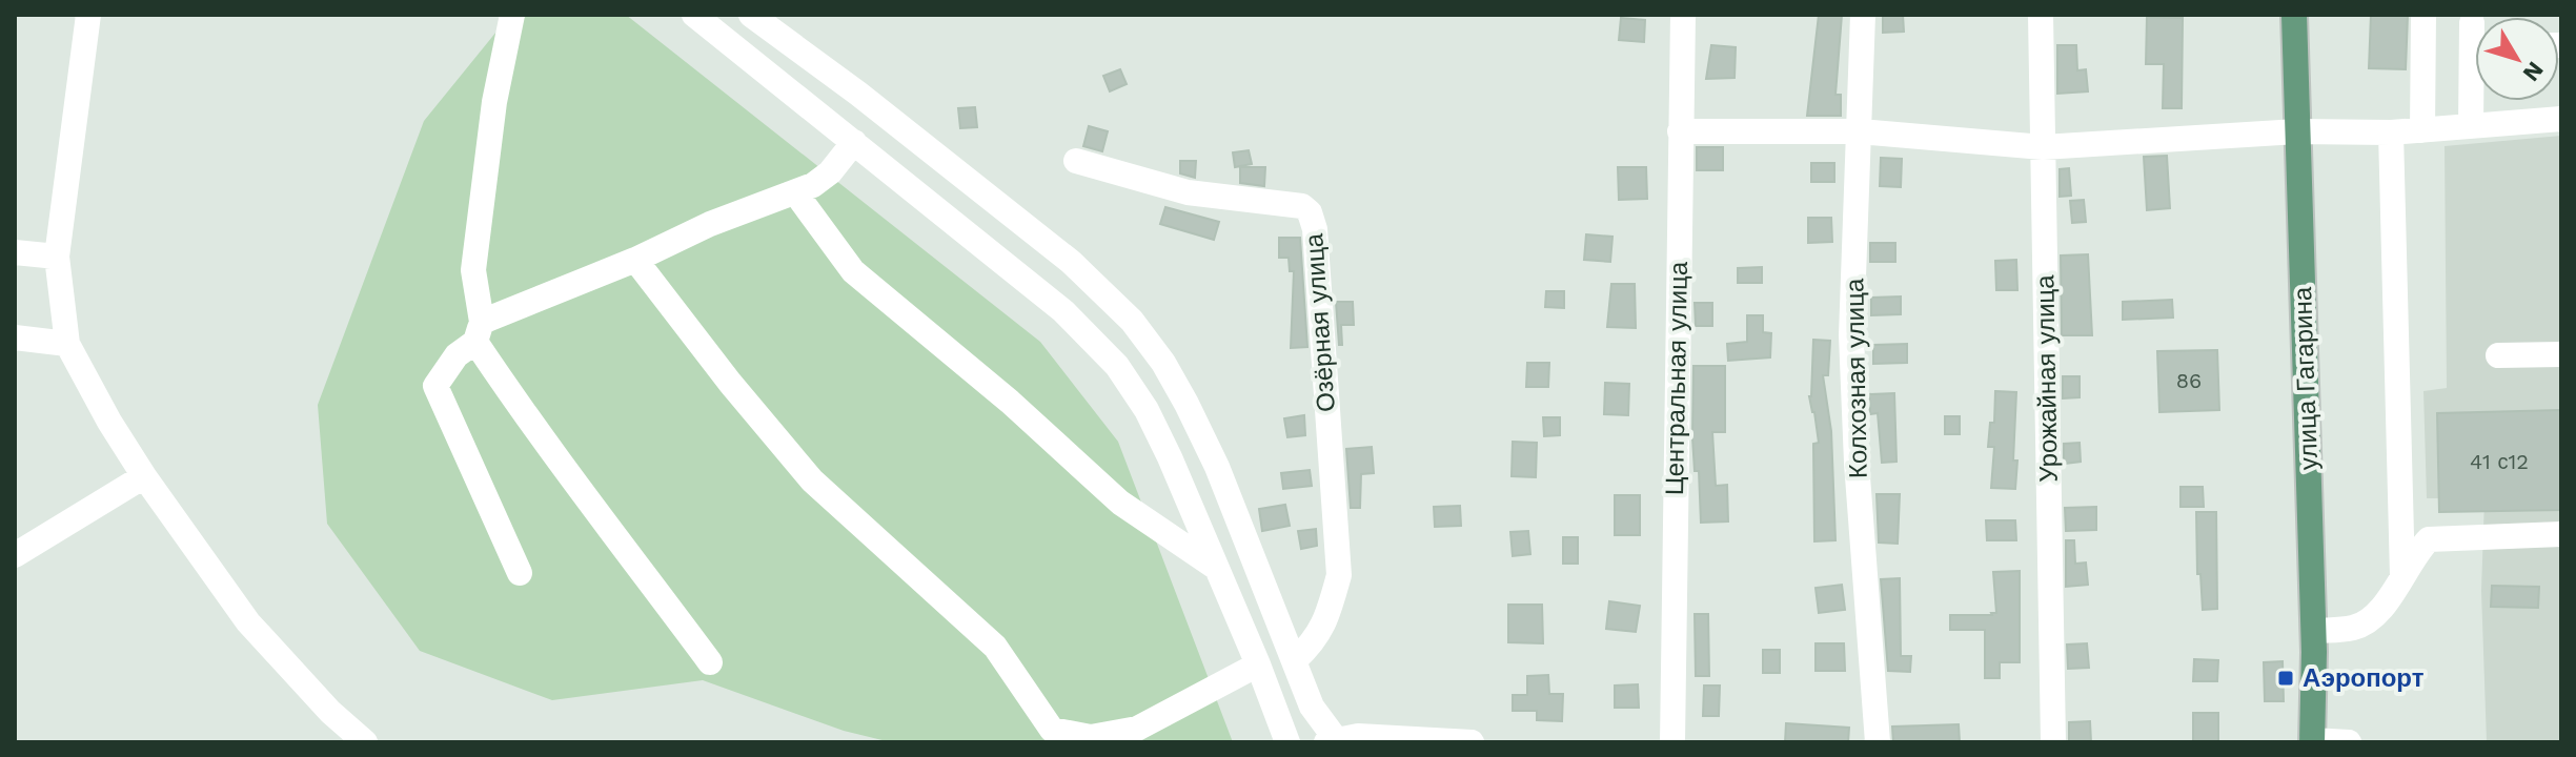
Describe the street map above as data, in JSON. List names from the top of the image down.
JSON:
{
  "streets": {
    "main road": ["улица Гагарина"],
    "street": [
      "Озёрная улица",
      "Центральная улица",
      "Колхозная улица",
      "Урожайная улица"
    ]
  },
  "places": {
    "transit": ["Аэропорт"]
  },
  "house_numbers": ["86", "41 с12"],
  "north": "bottom right"
}
